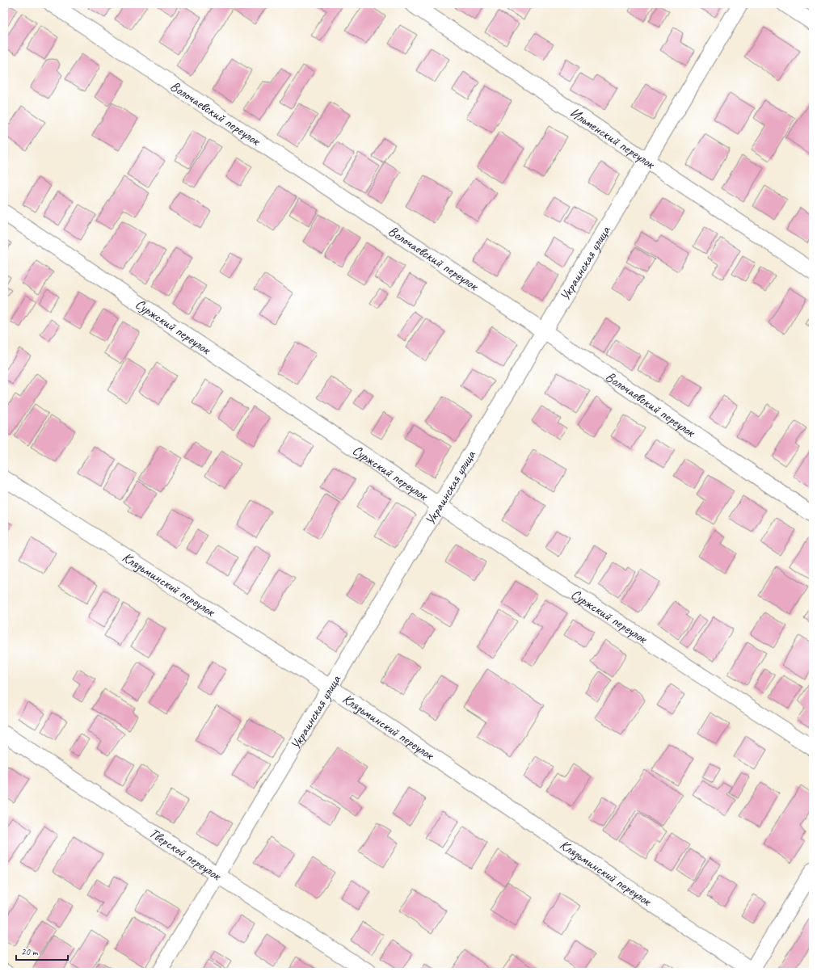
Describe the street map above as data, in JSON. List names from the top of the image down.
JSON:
{
  "streets": {
    "street": [
      "Волочаевский переулок",
      "Ильменский переулок",
      "Украинская улица",
      "Суржский переулок",
      "Клязьминский переулок",
      "Тверской переулок"
    ]
  },
  "crossings": [
    ["Волочаевский переулок", "Украинская улица"],
    ["Ильменский переулок", "Украинская улица"],
    ["Украинская улица", "Суржский переулок"],
    ["Украинская улица", "Клязьминский переулок"],
    ["Украинская улица", "Тверской переулок"]
  ],
  "scale_bar": "20 m"
}
